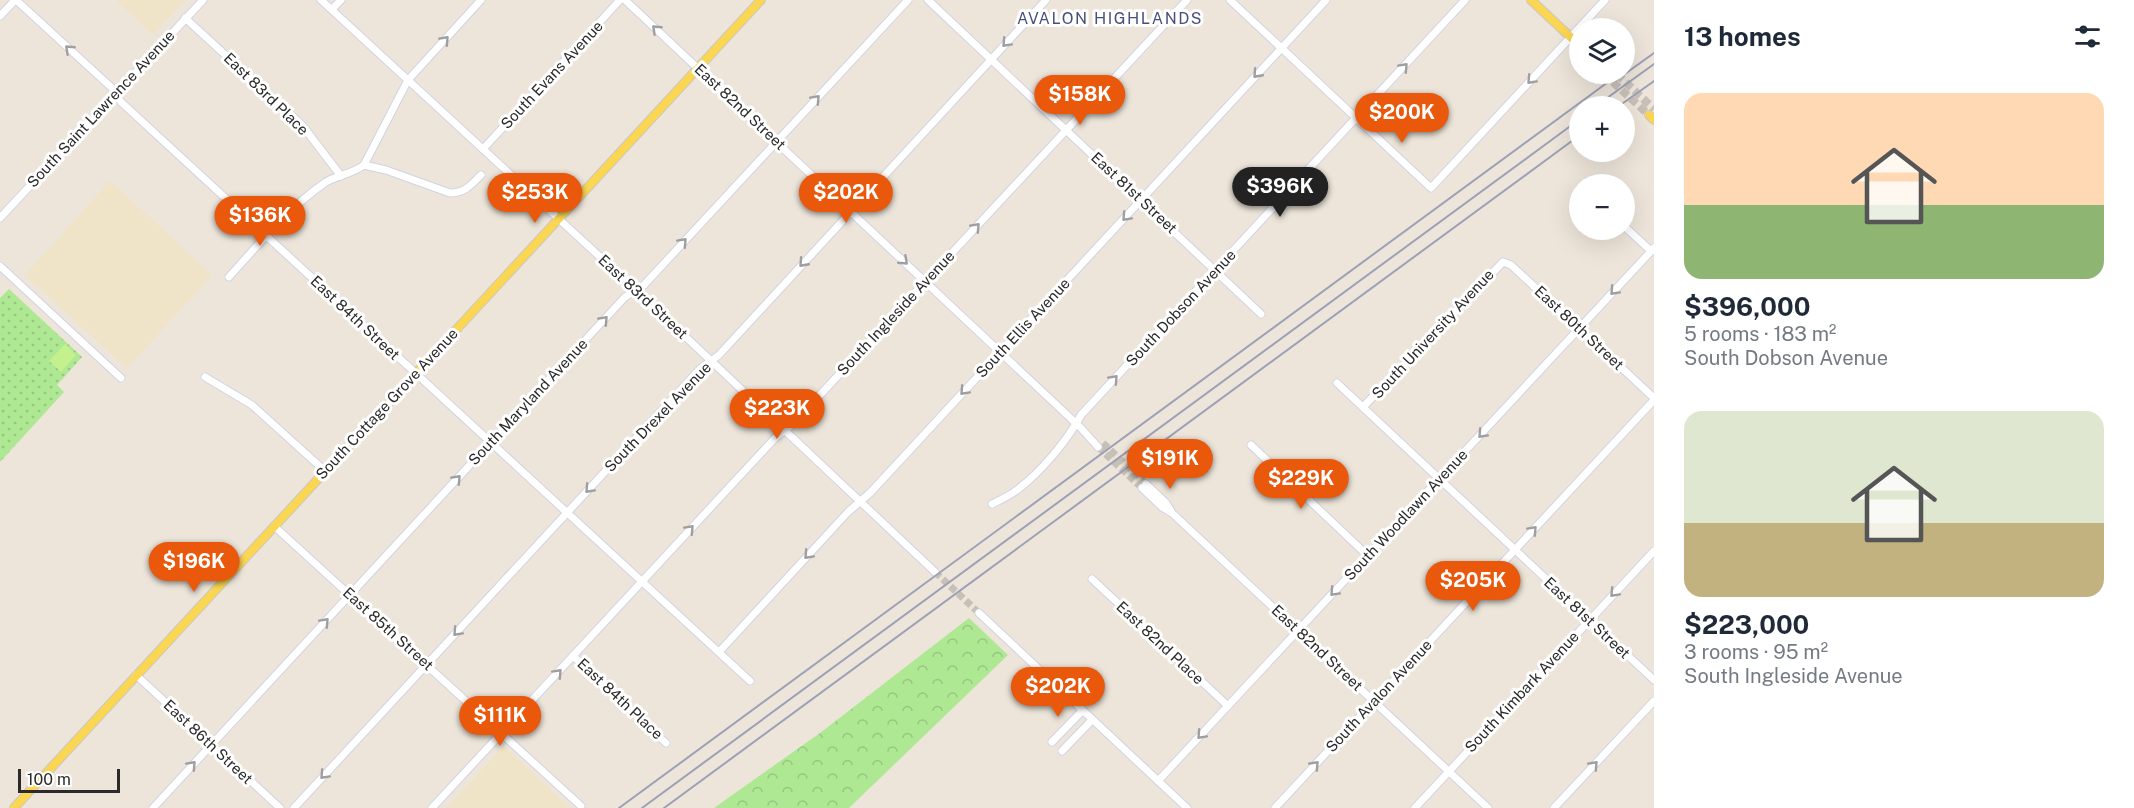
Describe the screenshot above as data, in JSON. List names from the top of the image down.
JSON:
{
  "streets": {
    "main road": ["South Cottage Grove Avenue"],
    "street": [
      "South Evans Avenue",
      "East 83rd Place",
      "East 82nd Street",
      "South Saint Lawrence Avenue",
      "East 81st Street",
      "East 83rd Street",
      "South Dobson Avenue",
      "South Ingleside Avenue",
      "East 84th Street",
      "South Ellis Avenue",
      "East 80th Street",
      "South University Avenue",
      "South Maryland Avenue",
      "South Drexel Avenue",
      "South Woodlawn Avenue",
      "East 85th Street",
      "East 82nd Place",
      "South Kimbark Avenue",
      "South Avalon Avenue",
      "East 84th Place",
      "East 86th Street"
    ]
  },
  "crossings": [
    ["South Evans Avenue", "East 83rd Street"],
    ["East 83rd Place", "South Saint Lawrence Avenue"],
    ["East 82nd Street", "South Dobson Avenue"],
    ["East 82nd Street", "South Ingleside Avenue"],
    ["East 82nd Street", "South Ellis Avenue"],
    ["East 82nd Street", "South Maryland Avenue"],
    ["East 82nd Street", "South Cottage Grove Avenue"],
    ["East 82nd Street", "South Drexel Avenue"],
    ["East 82nd Street", "South Woodlawn Avenue"],
    ["East 82nd Street", "South Kimbark Avenue"],
    ["East 82nd Street", "South Avalon Avenue"],
    ["South Saint Lawrence Avenue", "East 84th Street"],
    ["East 81st Street", "South Dobson Avenue"],
    ["East 81st Street", "South Ingleside Avenue"],
    ["East 81st Street", "South Ellis Avenue"],
    ["East 81st Street", "South University Avenue"],
    ["East 81st Street", "South Drexel Avenue"],
    ["East 81st Street", "South Woodlawn Avenue"],
    ["East 81st Street", "South Kimbark Avenue"],
    ["East 81st Street", "South Avalon Avenue"],
    ["East 83rd Street", "South Ingleside Avenue"],
    ["East 83rd Street", "South Ellis Avenue"],
    ["East 83rd Street", "South Maryland Avenue"],
    ["East 83rd Street", "South Cottage Grove Avenue"],
    ["East 83rd Street", "South Drexel Avenue"],
    ["South Ingleside Avenue", "East 84th Street"],
    ["South Ingleside Avenue", "East 85th Street"],
    ["South Ingleside Avenue", "East 84th Place"],
    ["East 84th Street", "South Ellis Avenue"],
    ["East 84th Street", "South Maryland Avenue"],
    ["East 84th Street", "South Cottage Grove Avenue"],
    ["East 84th Street", "South Drexel Avenue"],
    ["East 80th Street", "South University Avenue"],
    ["East 80th Street", "South Woodlawn Avenue"],
    ["East 80th Street", "South Avalon Avenue"],
    ["South Maryland Avenue", "East 85th Street"],
    ["South Maryland Avenue", "East 86th Street"],
    ["South Cottage Grove Avenue", "East 85th Street"],
    ["South Cottage Grove Avenue", "East 86th Street"],
    ["South Drexel Avenue", "East 85th Street"],
    ["South Woodlawn Avenue", "East 82nd Place"]
  ],
  "one_way": [
    "South Dobson Avenue",
    "South Ingleside Avenue",
    "South Ellis Avenue",
    "South Maryland Avenue",
    "South Drexel Avenue",
    "South Woodlawn Avenue",
    "South Avalon Avenue"
  ],
  "districts": ["AVALON HIGHLANDS"],
  "scale_bar": "100 m",
  "page": {
    "heading": "13 homes",
    "map_buttons": ["+", "−"],
    "list": [
      {
        "name": "$396,000",
        "note": "5 rooms · 183 m² · South Dobson Avenue"
      },
      {
        "name": "$223,000",
        "note": "3 rooms · 95 m² · South Ingleside Avenue"
      }
    ],
    "price": [
      "$158K",
      "$200K",
      "$396K",
      "$253K",
      "$202K",
      "$136K",
      "$223K",
      "$191K",
      "$229K",
      "$196K",
      "$205K",
      "$202K",
      "$111K"
    ],
    "scale": "100 m"
  }
}
